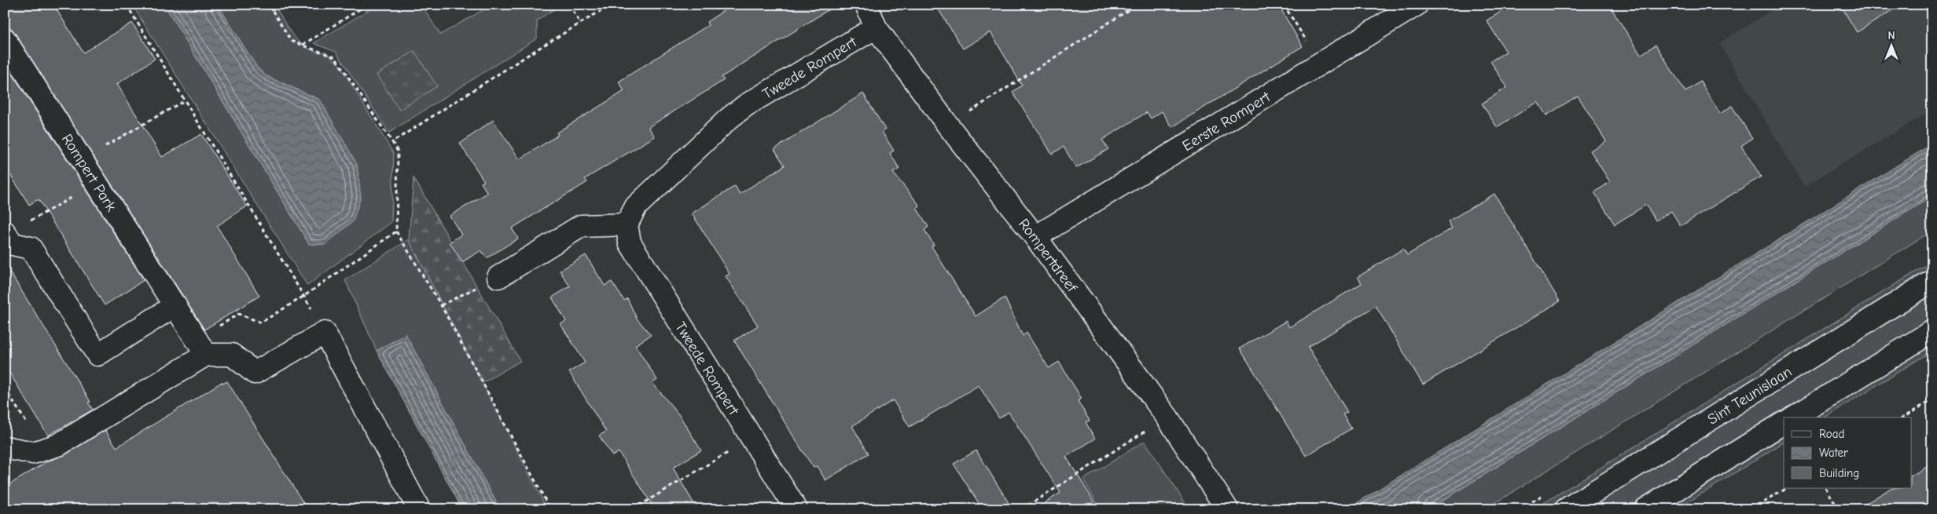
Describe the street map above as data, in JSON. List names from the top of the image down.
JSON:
{
  "streets": {
    "street": [
      "Tweede Rompert",
      "Eerste Rompert",
      "Rompert Park",
      "Rompertdreef",
      "Sint Teunislaan"
    ]
  },
  "crossings": [
    ["Tweede Rompert", "Rompertdreef"],
    ["Eerste Rompert", "Rompertdreef"]
  ],
  "legend": ["Road", "Water", "Building"],
  "north": "top"
}
